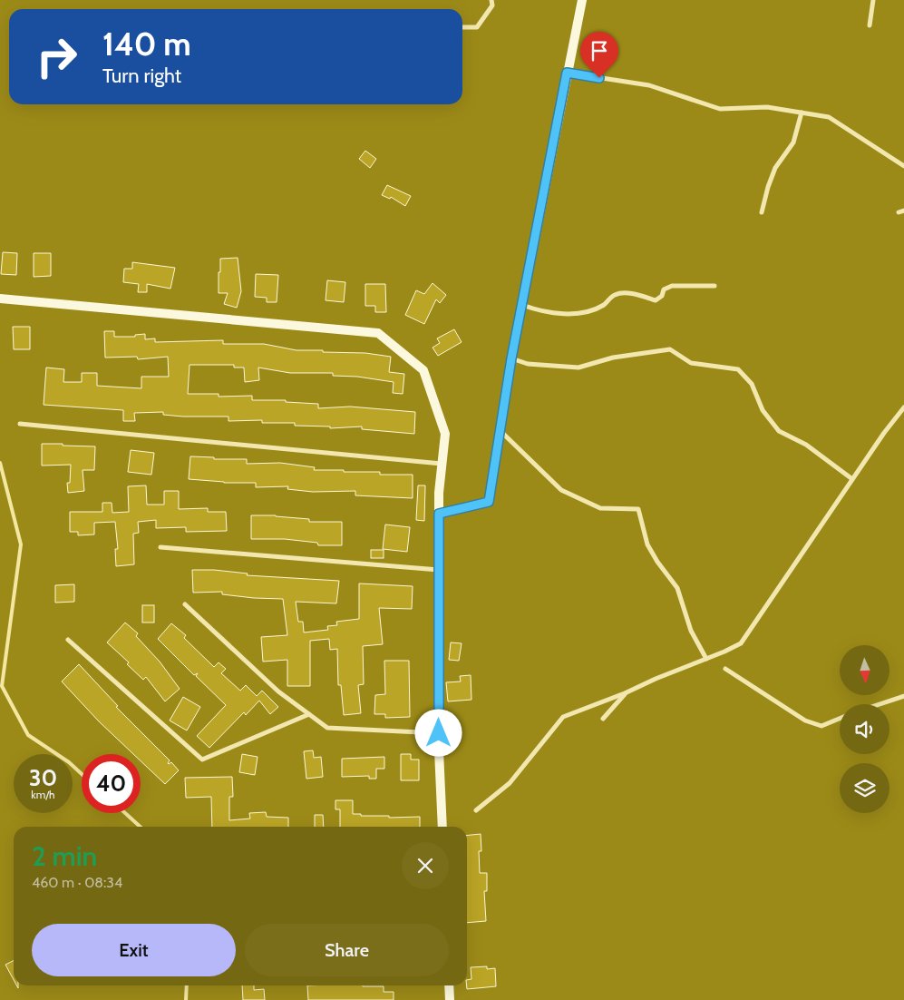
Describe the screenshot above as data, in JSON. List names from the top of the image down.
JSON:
{
  "north": "bottom",
  "page": {
    "turn": ["140 m", "Turn right"],
    "speed": "30 km/h",
    "limit": "40",
    "heading": ["2 min", "460 m · 08:34"],
    "buttons": ["Exit", "Share"]
  }
}
